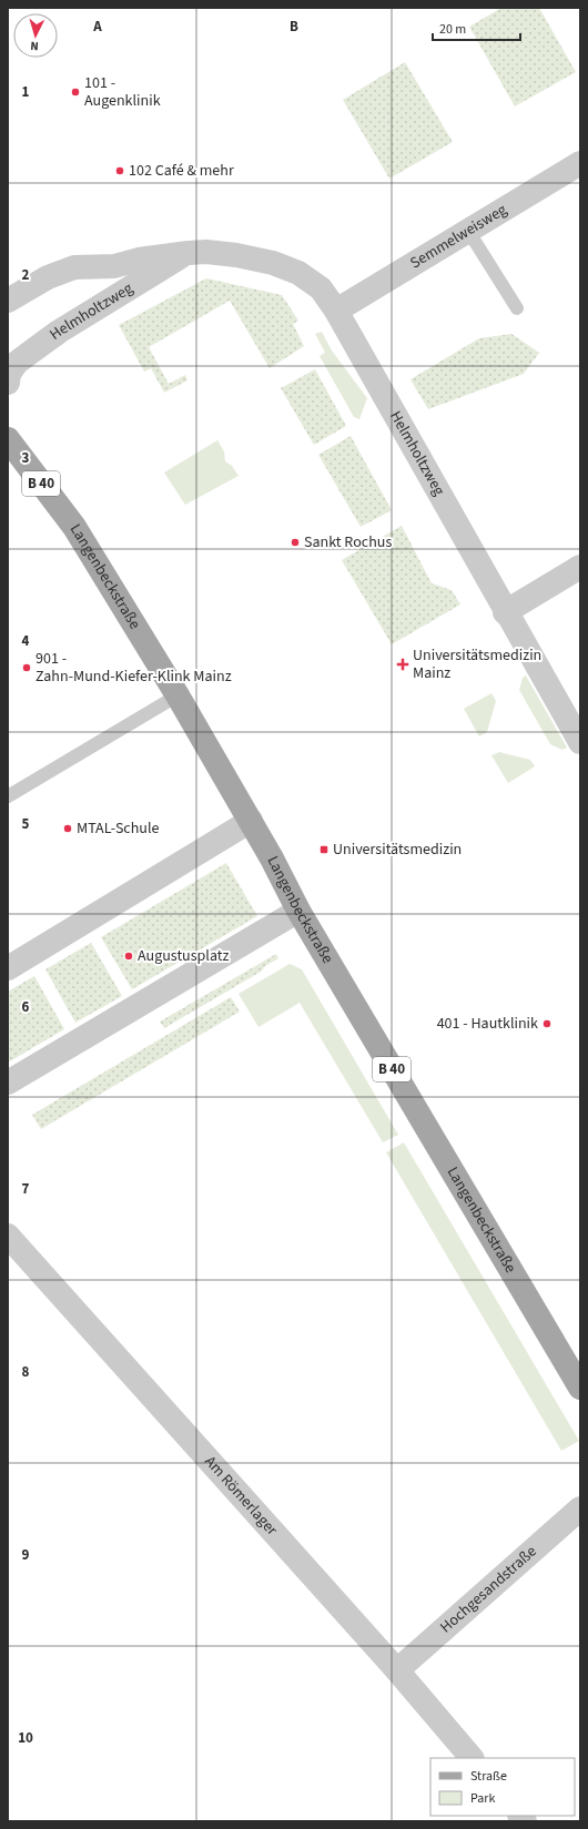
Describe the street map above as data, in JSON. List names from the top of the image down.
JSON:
{
  "streets": {
    "main road": ["B 40", "Langenbeckstraße"],
    "street": [
      "Semmelweisweg",
      "Helmholtzweg",
      "Am Römerlager",
      "Hochgesandstraße"
    ]
  },
  "crossings": [
    ["Semmelweisweg", "Helmholtzweg"],
    ["Am Römerlager", "Hochgesandstraße"]
  ],
  "places": {
    "other": [
      "101 - Augenklinik",
      "102 Café & mehr",
      "Sankt Rochus",
      "901 - Zahn-Mund-Kiefer-Klink Mainz",
      "MTAL-Schule",
      "Augustusplatz",
      "401 - Hautklinik"
    ],
    "health": ["Universitätsmedizin Mainz"],
    "transit": ["Universitätsmedizin"]
  },
  "legend": ["Straße", "Park"],
  "scale_bar": "20 m",
  "north": "bottom",
  "grid": {
    "columns": ["A", "B"],
    "rows": [
      "1",
      "2",
      "3",
      "4",
      "5",
      "6",
      "7",
      "8",
      "9",
      "10"
    ]
  }
}
